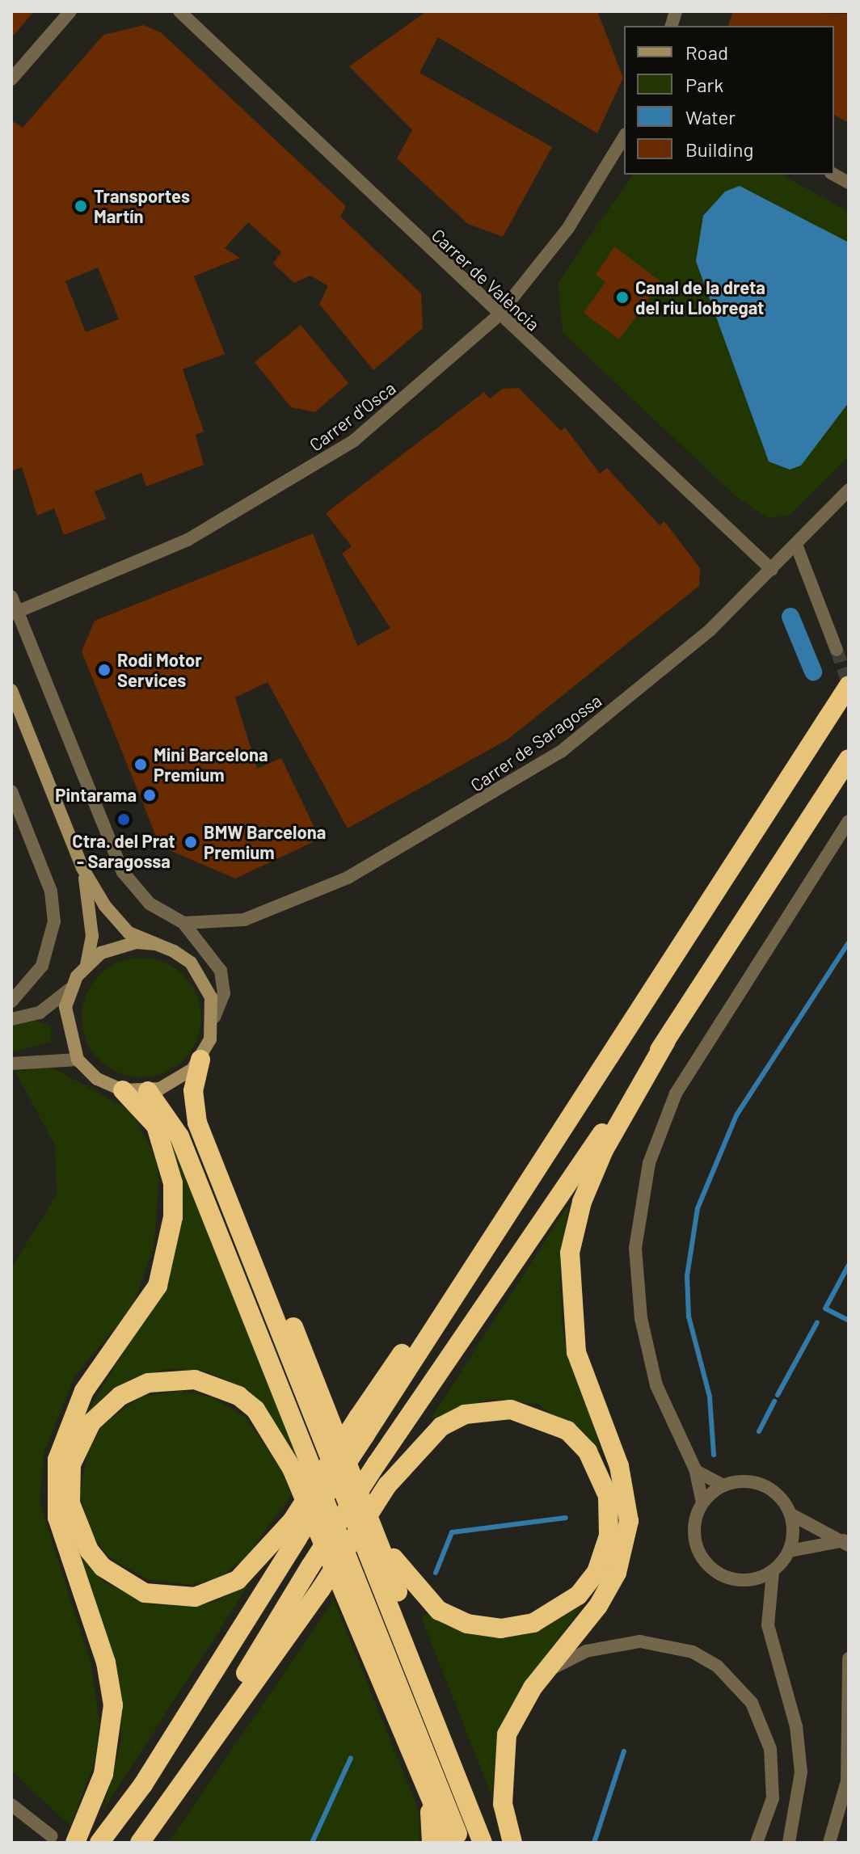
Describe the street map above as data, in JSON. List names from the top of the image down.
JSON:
{
  "streets": {
    "street": ["Carrer de València", "Carrer d'Osca", "Carrer de Saragossa"]
  },
  "crossings": [
    ["Carrer de València", "Carrer d'Osca"],
    ["Carrer de València", "Carrer de Saragossa"]
  ],
  "places": [
    "Transportes Martín",
    "Canal de la dreta del riu Llobregat",
    "Rodi Motor Services",
    "Mini Barcelona Premium",
    "Pintarama",
    "Ctra. del Prat - Saragossa",
    "BMW Barcelona Premium"
  ],
  "legend": [
    "Road",
    "Park",
    "Water",
    "Building"
  ]
}
